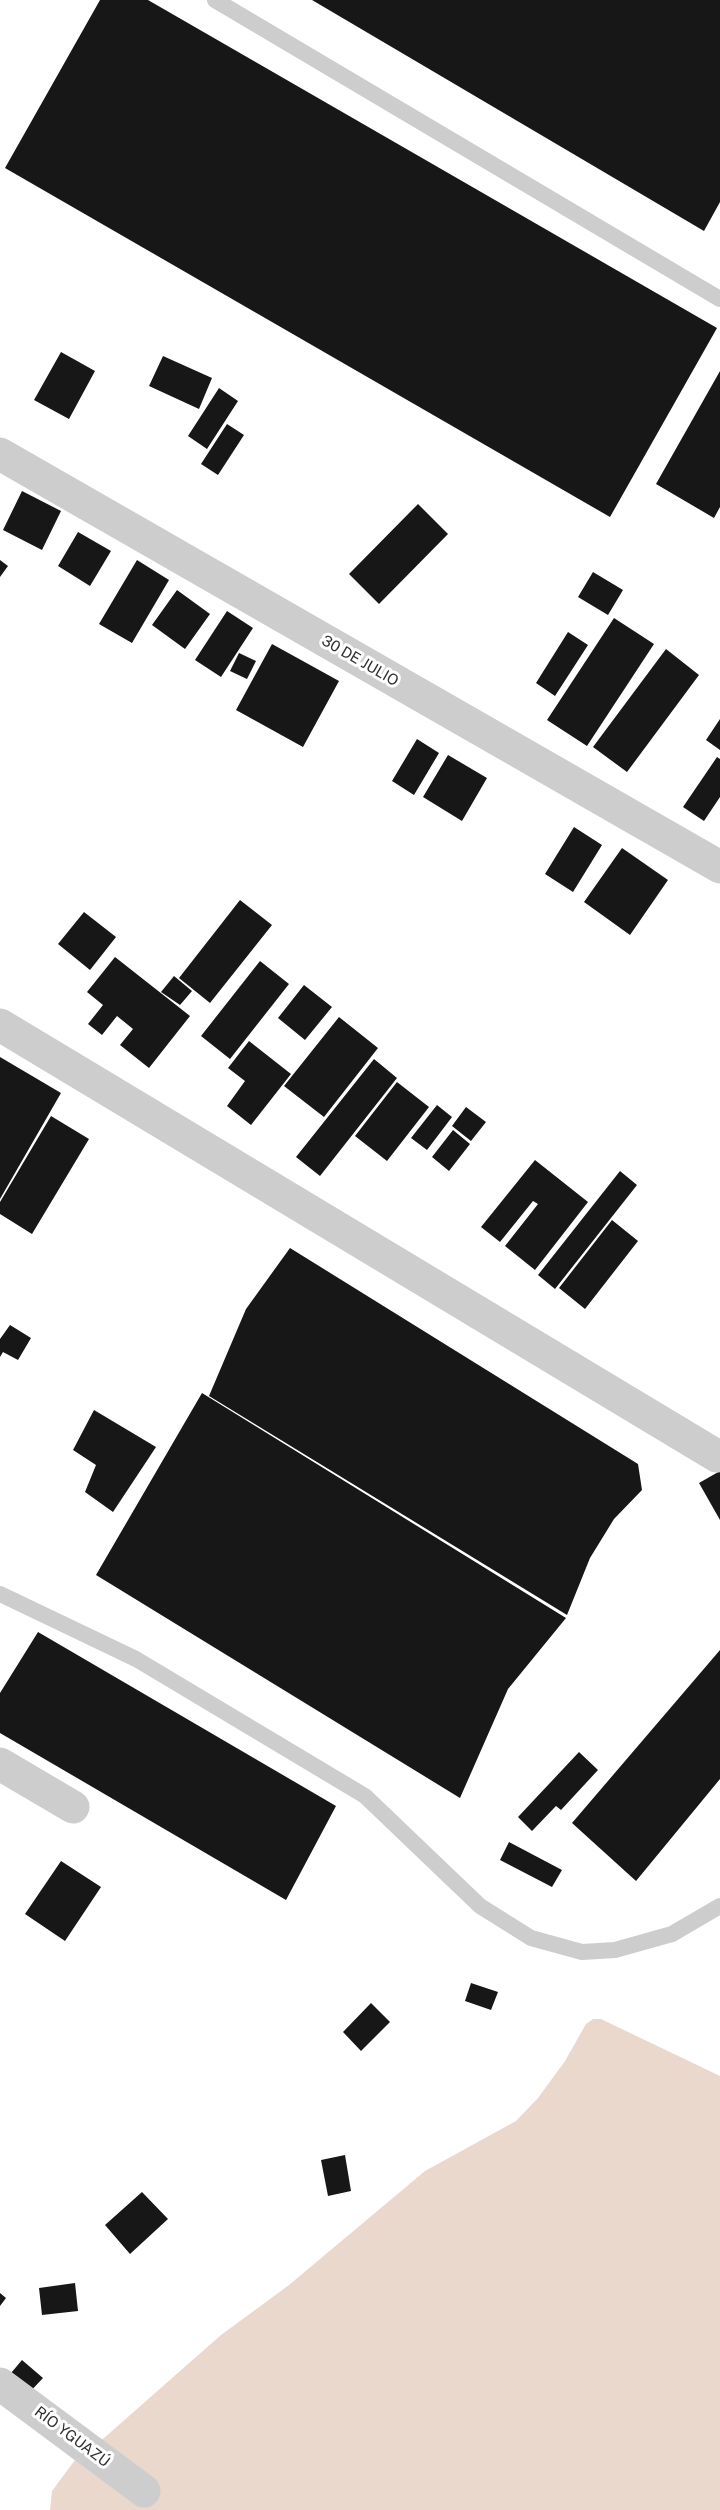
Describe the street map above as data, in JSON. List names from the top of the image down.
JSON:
{
  "streets": {
    "street": ["30 DE JULIO", "RÍO YGUAZÚ"]
  }
}
